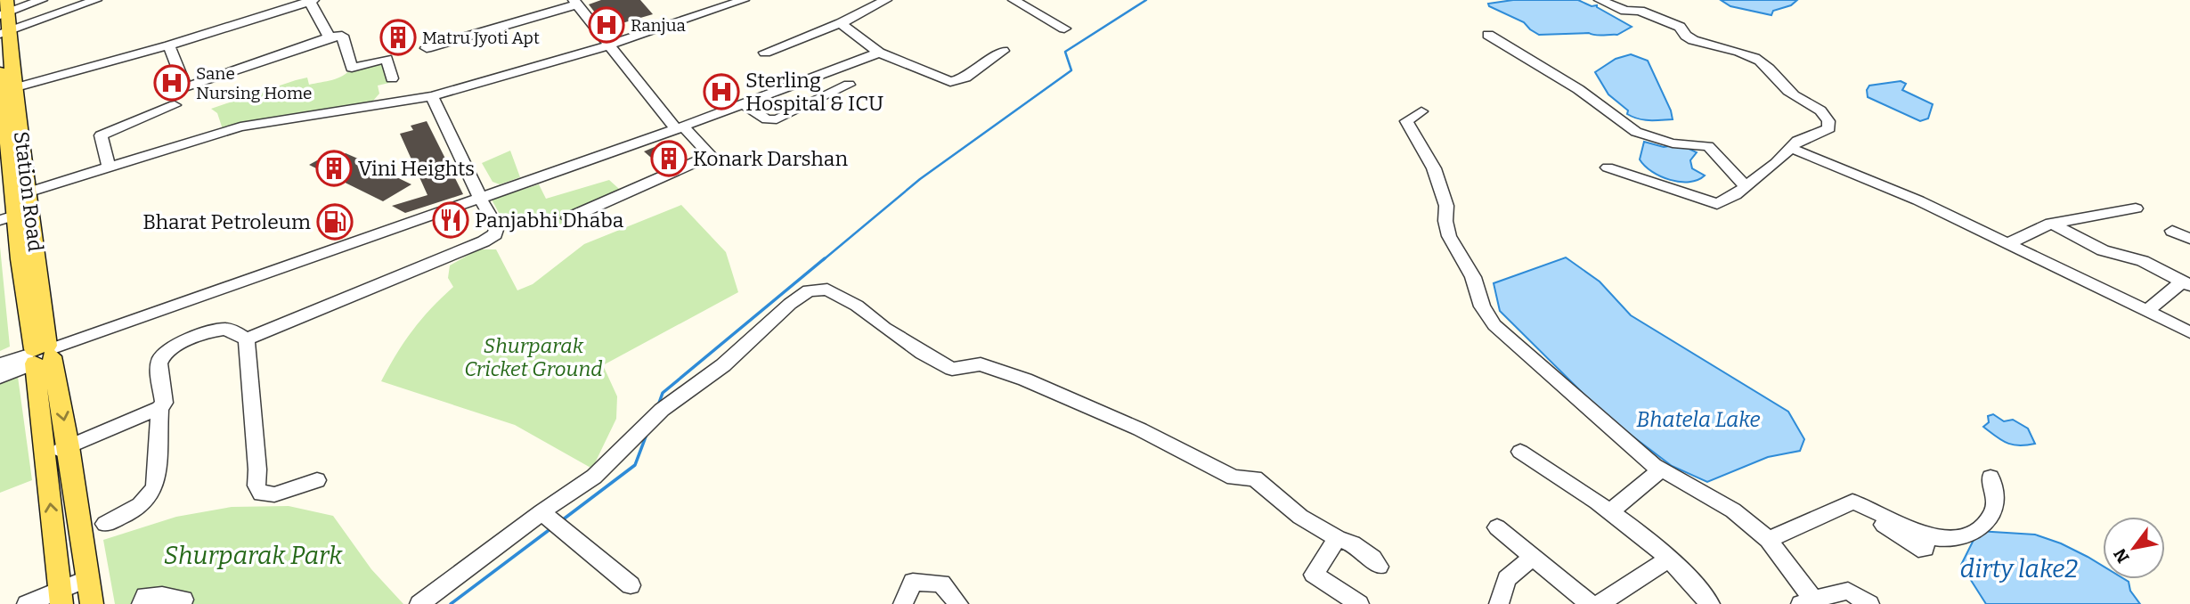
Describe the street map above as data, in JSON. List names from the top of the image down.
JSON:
{
  "streets": {
    "main road": ["Station Road"]
  },
  "water": ["Bhatela Lake", "dirty lake2"],
  "parks": ["Shurparak Cricket Ground", "Shurparak Park"],
  "places": {
    "hospital": ["Ranjua", "Sane Nursing Home", "Sterling Hospital & ICU"],
    "building": ["Matru Jyoti Apt", "Konark Darshan", "Vini Heights"],
    "restaurant": ["Panjabhi Dhaba"],
    "fuel station": ["Bharat Petroleum"]
  },
  "north": "bottom left"
}
